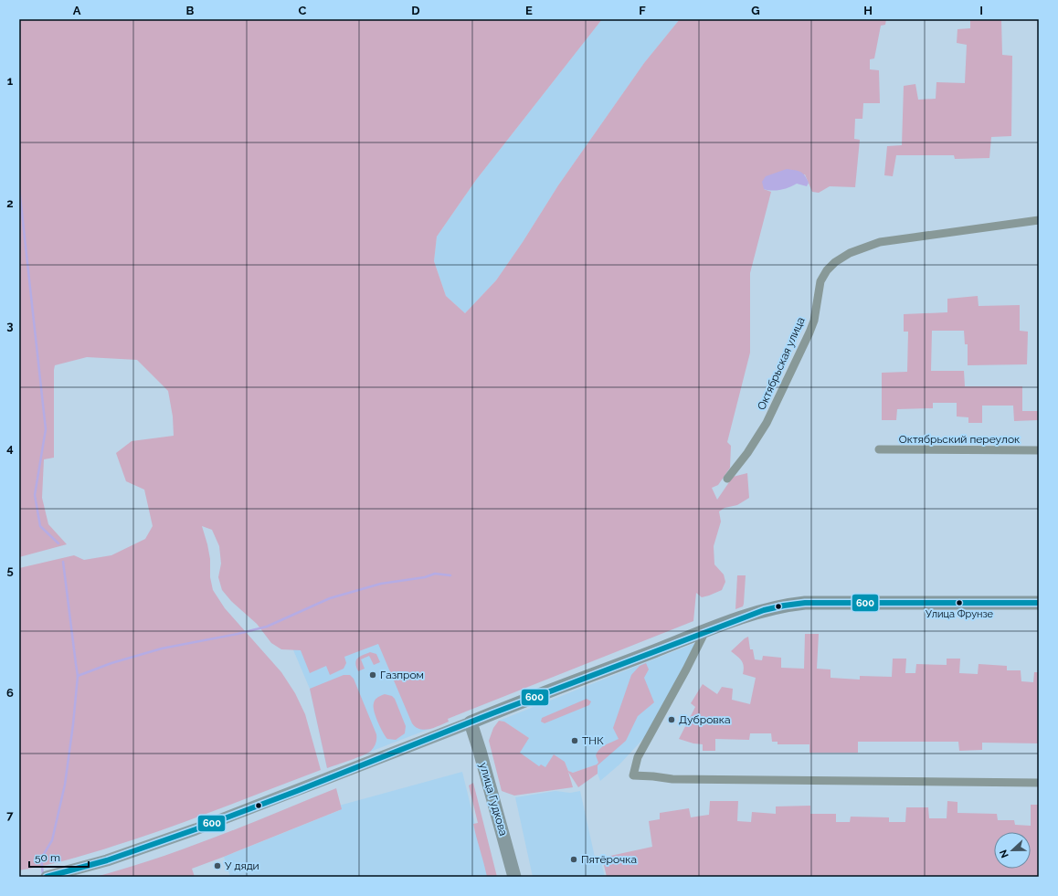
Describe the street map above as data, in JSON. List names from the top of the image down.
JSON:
{
  "streets": {
    "main road": ["улица Гудкова"],
    "street": ["Октябрьская улица", "Октябрьский переулок"]
  },
  "places": [
    "Улица Фрунзе",
    "Газпром",
    "Дубровка",
    "ТНК",
    "Пятёрочка",
    "У дяди"
  ],
  "lines": ["transit line 600"],
  "scale_bar": "50 m",
  "north": "left",
  "grid": {
    "columns": [
      "A",
      "B",
      "C",
      "D",
      "E",
      "F",
      "G",
      "H",
      "I"
    ],
    "rows": [
      "1",
      "2",
      "3",
      "4",
      "5",
      "6",
      "7"
    ]
  }
}
